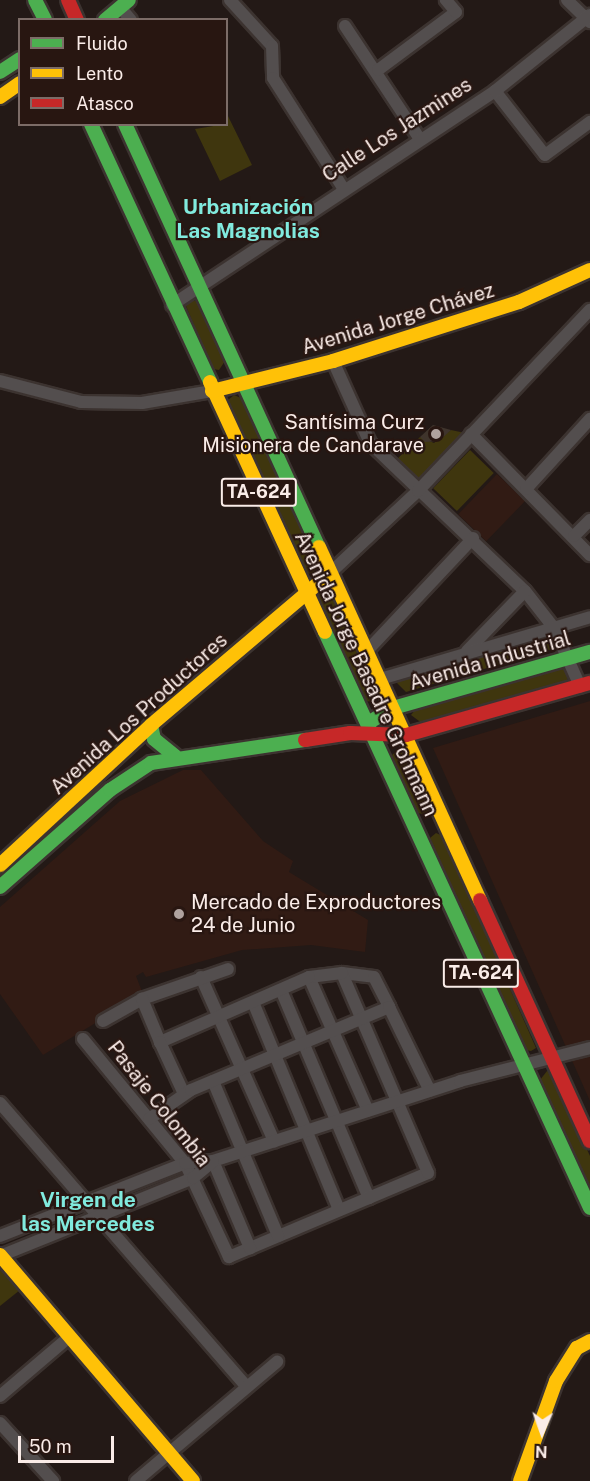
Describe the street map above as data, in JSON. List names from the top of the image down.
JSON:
{
  "streets": {
    "main road": [
      "Avenida Jorge Chávez",
      "TA-624",
      "Avenida Industrial",
      "Avenida Jorge Basadre Grohmann",
      "Avenida Los Productores"
    ],
    "street": ["Calle Los Jazmines", "Pasaje Colombia"]
  },
  "crossings": [
    ["Calle Los Jazmines", "Avenida Jorge Basadre Grohmann"],
    ["Avenida Jorge Chávez", "Avenida Jorge Basadre Grohmann"],
    ["Avenida Industrial", "Avenida Jorge Basadre Grohmann"],
    ["Avenida Jorge Basadre Grohmann", "Avenida Los Productores"]
  ],
  "districts": ["Urbanización Las Magnolias", "Virgen de las Mercedes"],
  "places": ["Santísima Curz Misionera de Candarave", "Mercado de Exproductores 24 de Junio"],
  "legend": ["Fluido", "Lento", "Atasco"],
  "scale_bar": "50 m",
  "north": "bottom"
}
